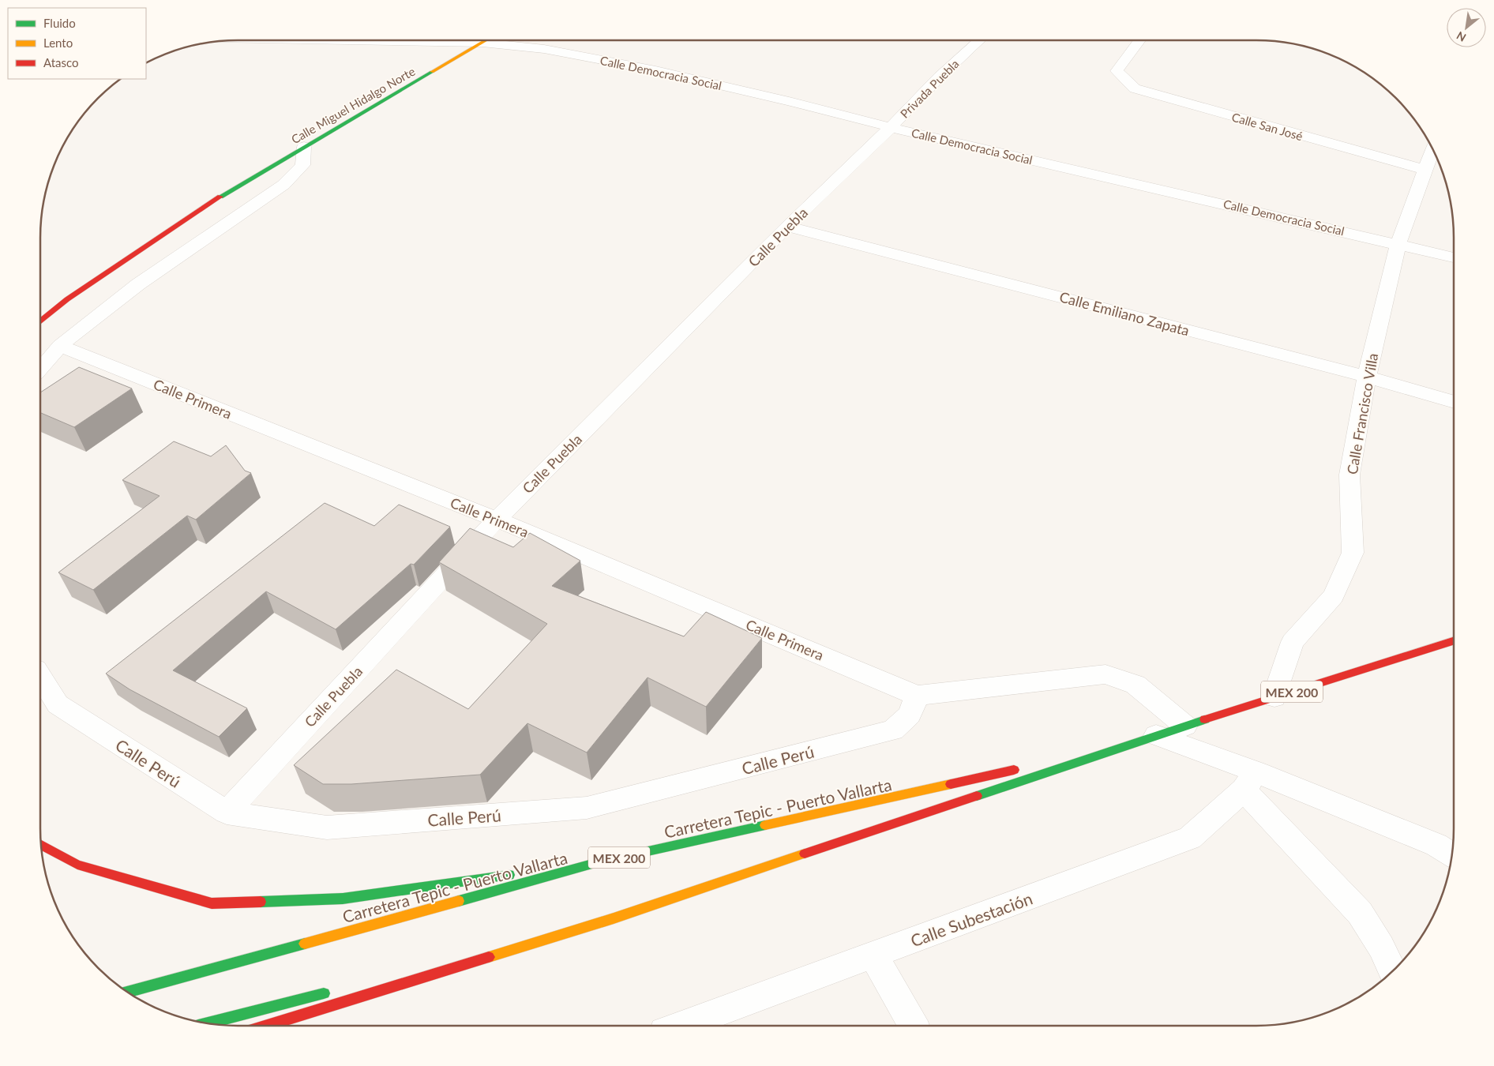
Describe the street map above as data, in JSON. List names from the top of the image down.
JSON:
{
  "streets": {
    "main road": ["Calle Miguel Hidalgo Norte", "MEX 200", "Carretera Tepic - Puerto Vallarta"],
    "street": [
      "Calle Democracia Social",
      "Privada Puebla",
      "Calle San José",
      "Calle Puebla",
      "Calle Emiliano Zapata",
      "Calle Primera",
      "Calle Francisco Villa",
      "Calle Perú",
      "Calle Subestación"
    ]
  },
  "crossings": [
    ["Calle Democracia Social", "Privada Puebla"],
    ["Calle Democracia Social", "Calle Miguel Hidalgo Norte"],
    ["Calle Democracia Social", "Calle Puebla"],
    ["Calle Democracia Social", "Calle Francisco Villa"],
    ["Privada Puebla", "Calle Puebla"],
    ["Calle San José", "Calle Francisco Villa"],
    ["Calle Puebla", "Calle Emiliano Zapata"],
    ["Calle Puebla", "Calle Primera"],
    ["Calle Puebla", "Calle Perú"],
    ["Calle Emiliano Zapata", "Calle Francisco Villa"],
    ["Calle Primera", "Calle Perú"],
    ["Calle Francisco Villa", "MEX 200"]
  ],
  "legend": ["Fluido", "Lento", "Atasco"],
  "north": "bottom left"
}
